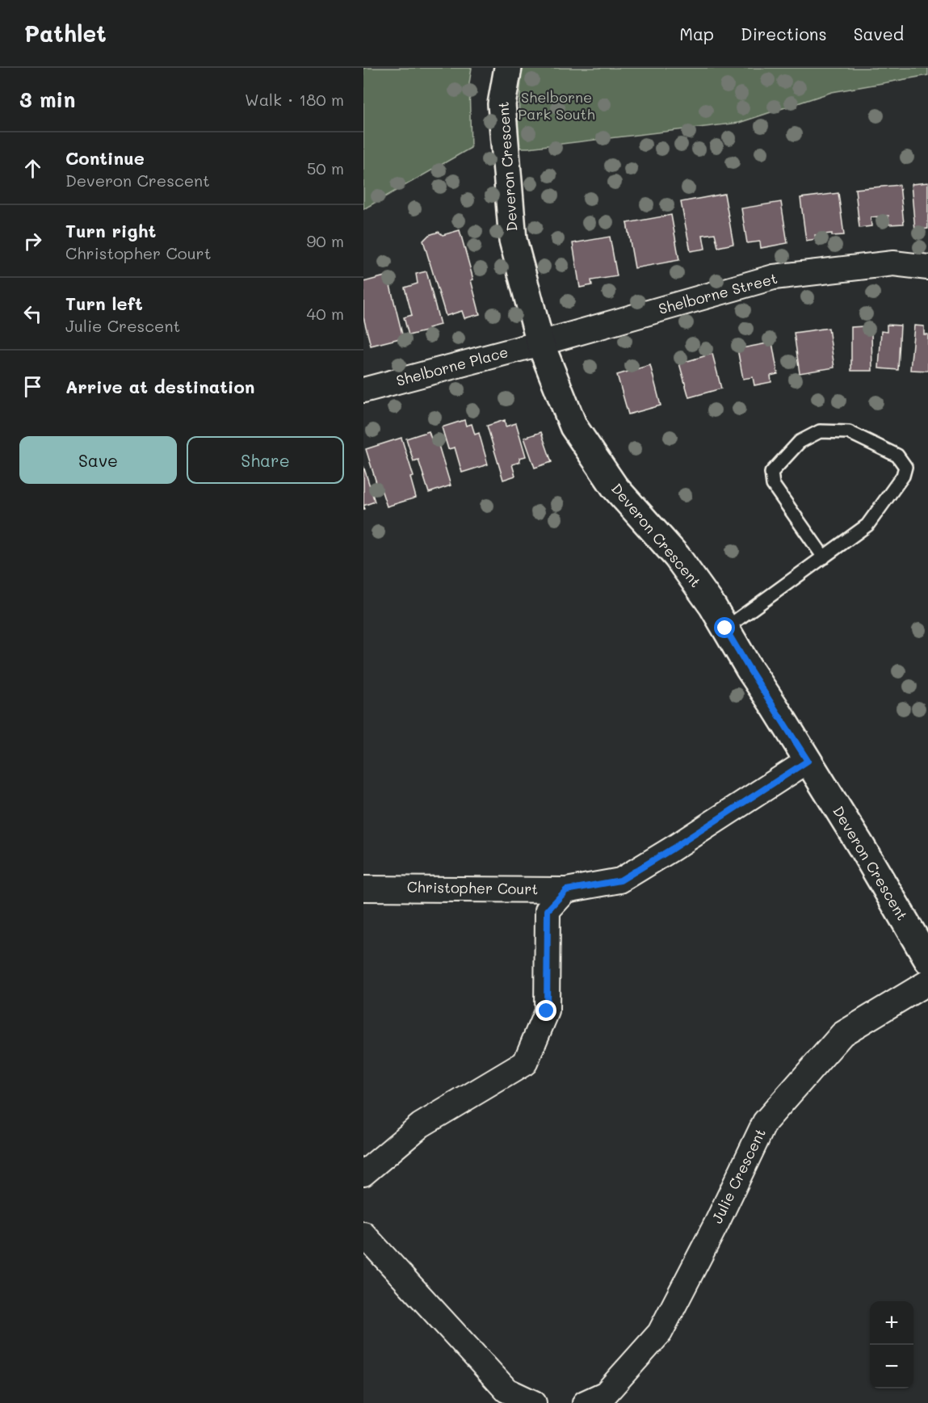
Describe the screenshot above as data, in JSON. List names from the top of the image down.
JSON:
{
  "streets": {
    "street": [
      "Deveron Crescent",
      "Shelborne Street",
      "Shelborne Place",
      "Christopher Court",
      "Julie Crescent"
    ]
  },
  "crossings": [
    ["Deveron Crescent", "Shelborne Street"],
    ["Deveron Crescent", "Shelborne Place"],
    ["Deveron Crescent", "Christopher Court"],
    ["Shelborne Street", "Shelborne Place"]
  ],
  "parks": ["Shelborne Park South"],
  "page": {
    "header": "Pathlet",
    "nav": ["Map", "Directions", "Saved"],
    "heading": ["3 min", "Walk · 180 m"],
    "list": [
      ["Continue", "Deveron Crescent", "50 m"],
      ["Turn right", "Christopher Court", "90 m"],
      ["Turn left", "Julie Crescent", "40 m"],
      "Arrive at destination"
    ],
    "buttons": ["Save", "Share"],
    "map_buttons": ["+", "−"]
  }
}
